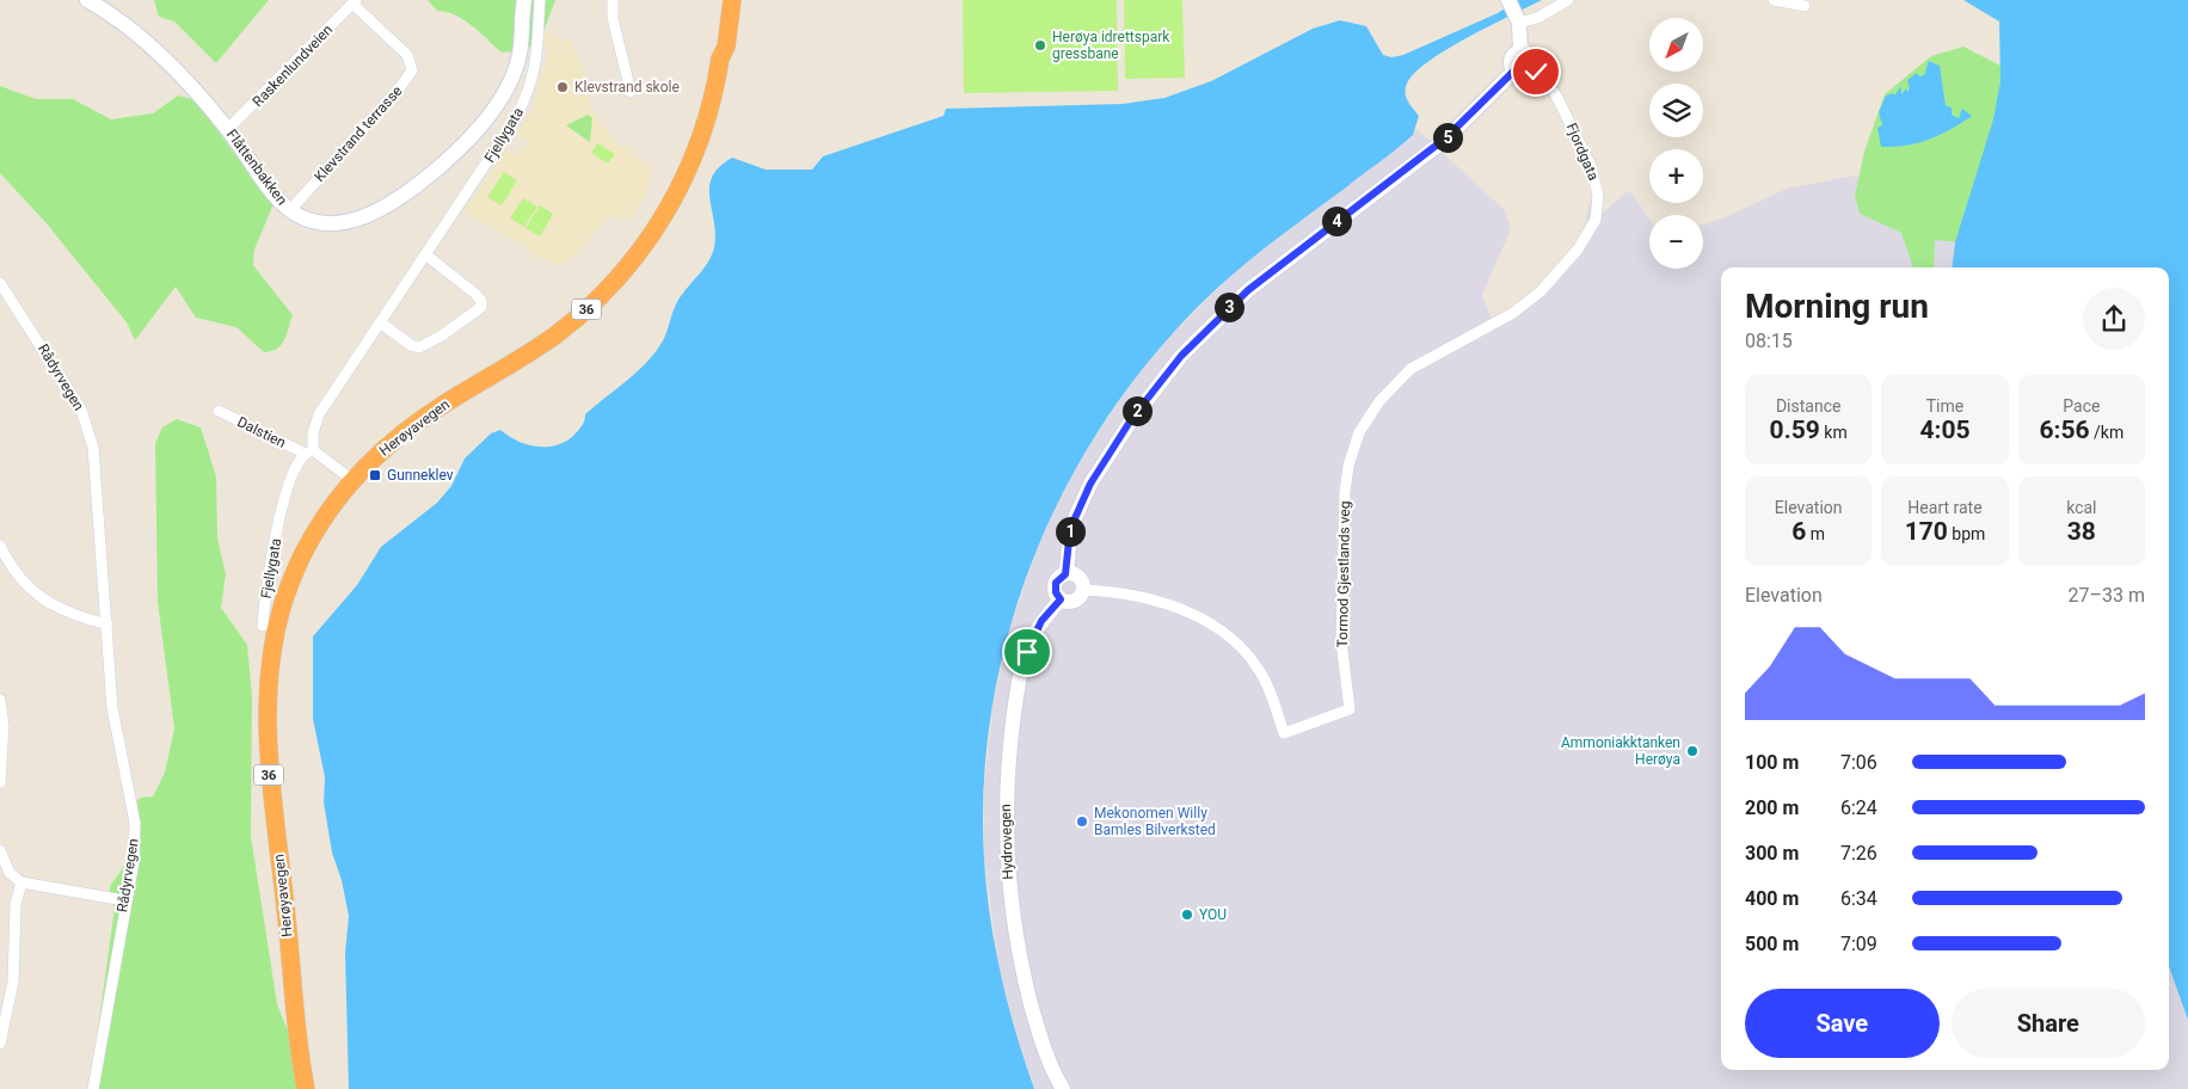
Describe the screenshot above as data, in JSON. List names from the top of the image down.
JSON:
{
  "streets": {
    "highway": ["36", "Herøyavegen"],
    "street": [
      "Raskenlundveien",
      "Klevstrand terrasse",
      "Fjellygata",
      "Fjordgata",
      "Flåttenbakken",
      "Rådyrvegen",
      "Dalstien",
      "Tormod Gjestlands veg",
      "Hydrovegen"
    ]
  },
  "crossings": [
    ["Raskenlundveien", "Klevstrand terrasse"],
    ["Raskenlundveien", "Flåttenbakken"],
    ["Klevstrand terrasse", "Flåttenbakken"],
    ["Fjellygata", "Dalstien"],
    ["Fjordgata", "Tormod Gjestlands veg"],
    ["Tormod Gjestlands veg", "Hydrovegen"]
  ],
  "places": {
    "other": [
      "Herøya idrettspark gressbane",
      "Klevstrand skole",
      "Ammoniakktanken Herøya",
      "Mekonomen Willy Bamles Bilverksted",
      "YOU"
    ],
    "transit": ["Gunneklev"]
  },
  "north": "bottom left",
  "page": {
    "map_buttons": ["+", "−"],
    "pins": [
      "5",
      "4",
      "3",
      "2",
      "1"
    ],
    "heading": ["Morning run", "08:15"],
    "stats": [
      ["Distance", "0.59 km"],
      ["Time", "4:05"],
      ["Pace", "6:56 /km"],
      ["Elevation", "6 m"],
      ["Heart rate", "170 bpm"],
      ["kcal", "38"]
    ],
    "chart": ["Elevation", "27–33 m"],
    "list": [
      {
        "name": "100 m",
        "note": "7:06"
      },
      {
        "name": "200 m",
        "note": "6:24"
      },
      {
        "name": "300 m",
        "note": "7:26"
      },
      {
        "name": "400 m",
        "note": "6:34"
      },
      {
        "name": "500 m",
        "note": "7:09"
      }
    ],
    "buttons": ["Save", "Share"]
  }
}
